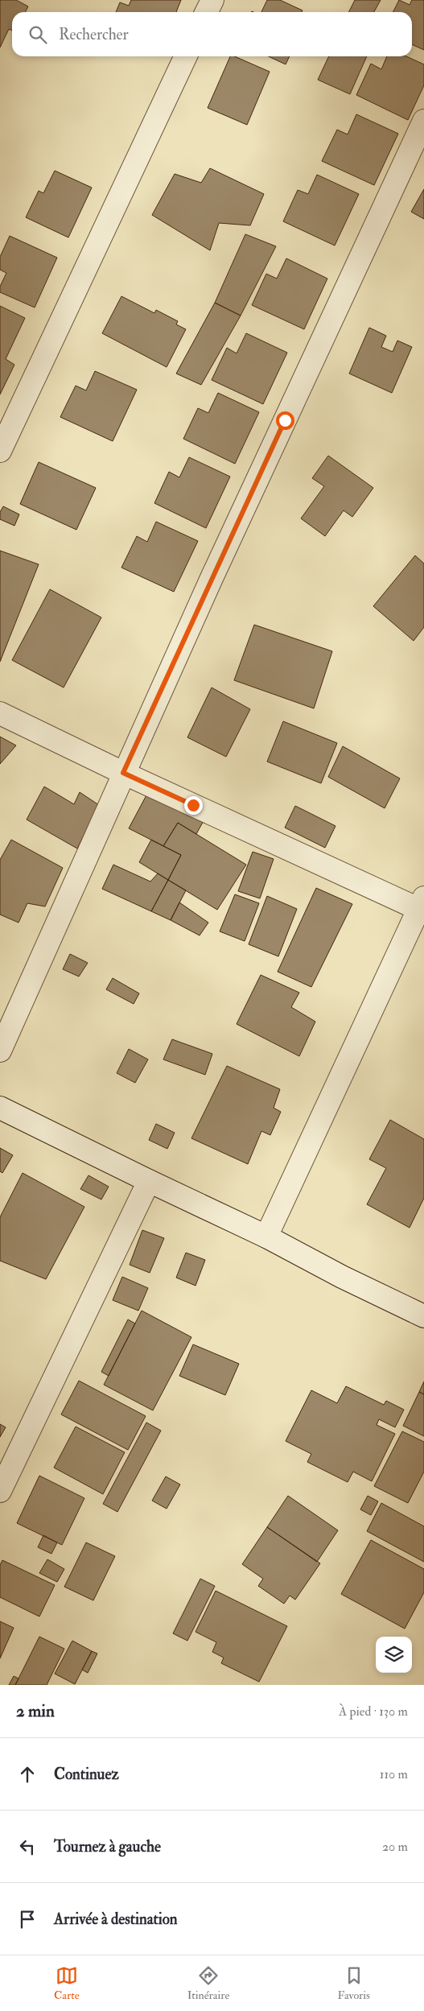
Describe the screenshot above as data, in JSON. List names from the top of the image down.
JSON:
{
  "page": {
    "search": "Rechercher",
    "heading": ["2 min", "À pied · 130 m"],
    "list": [
      ["Continuez", "110 m"],
      ["Tournez à gauche", "20 m"],
      "Arrivée à destination"
    ],
    "nav": ["Carte", "Itinéraire", "Favoris"]
  }
}
